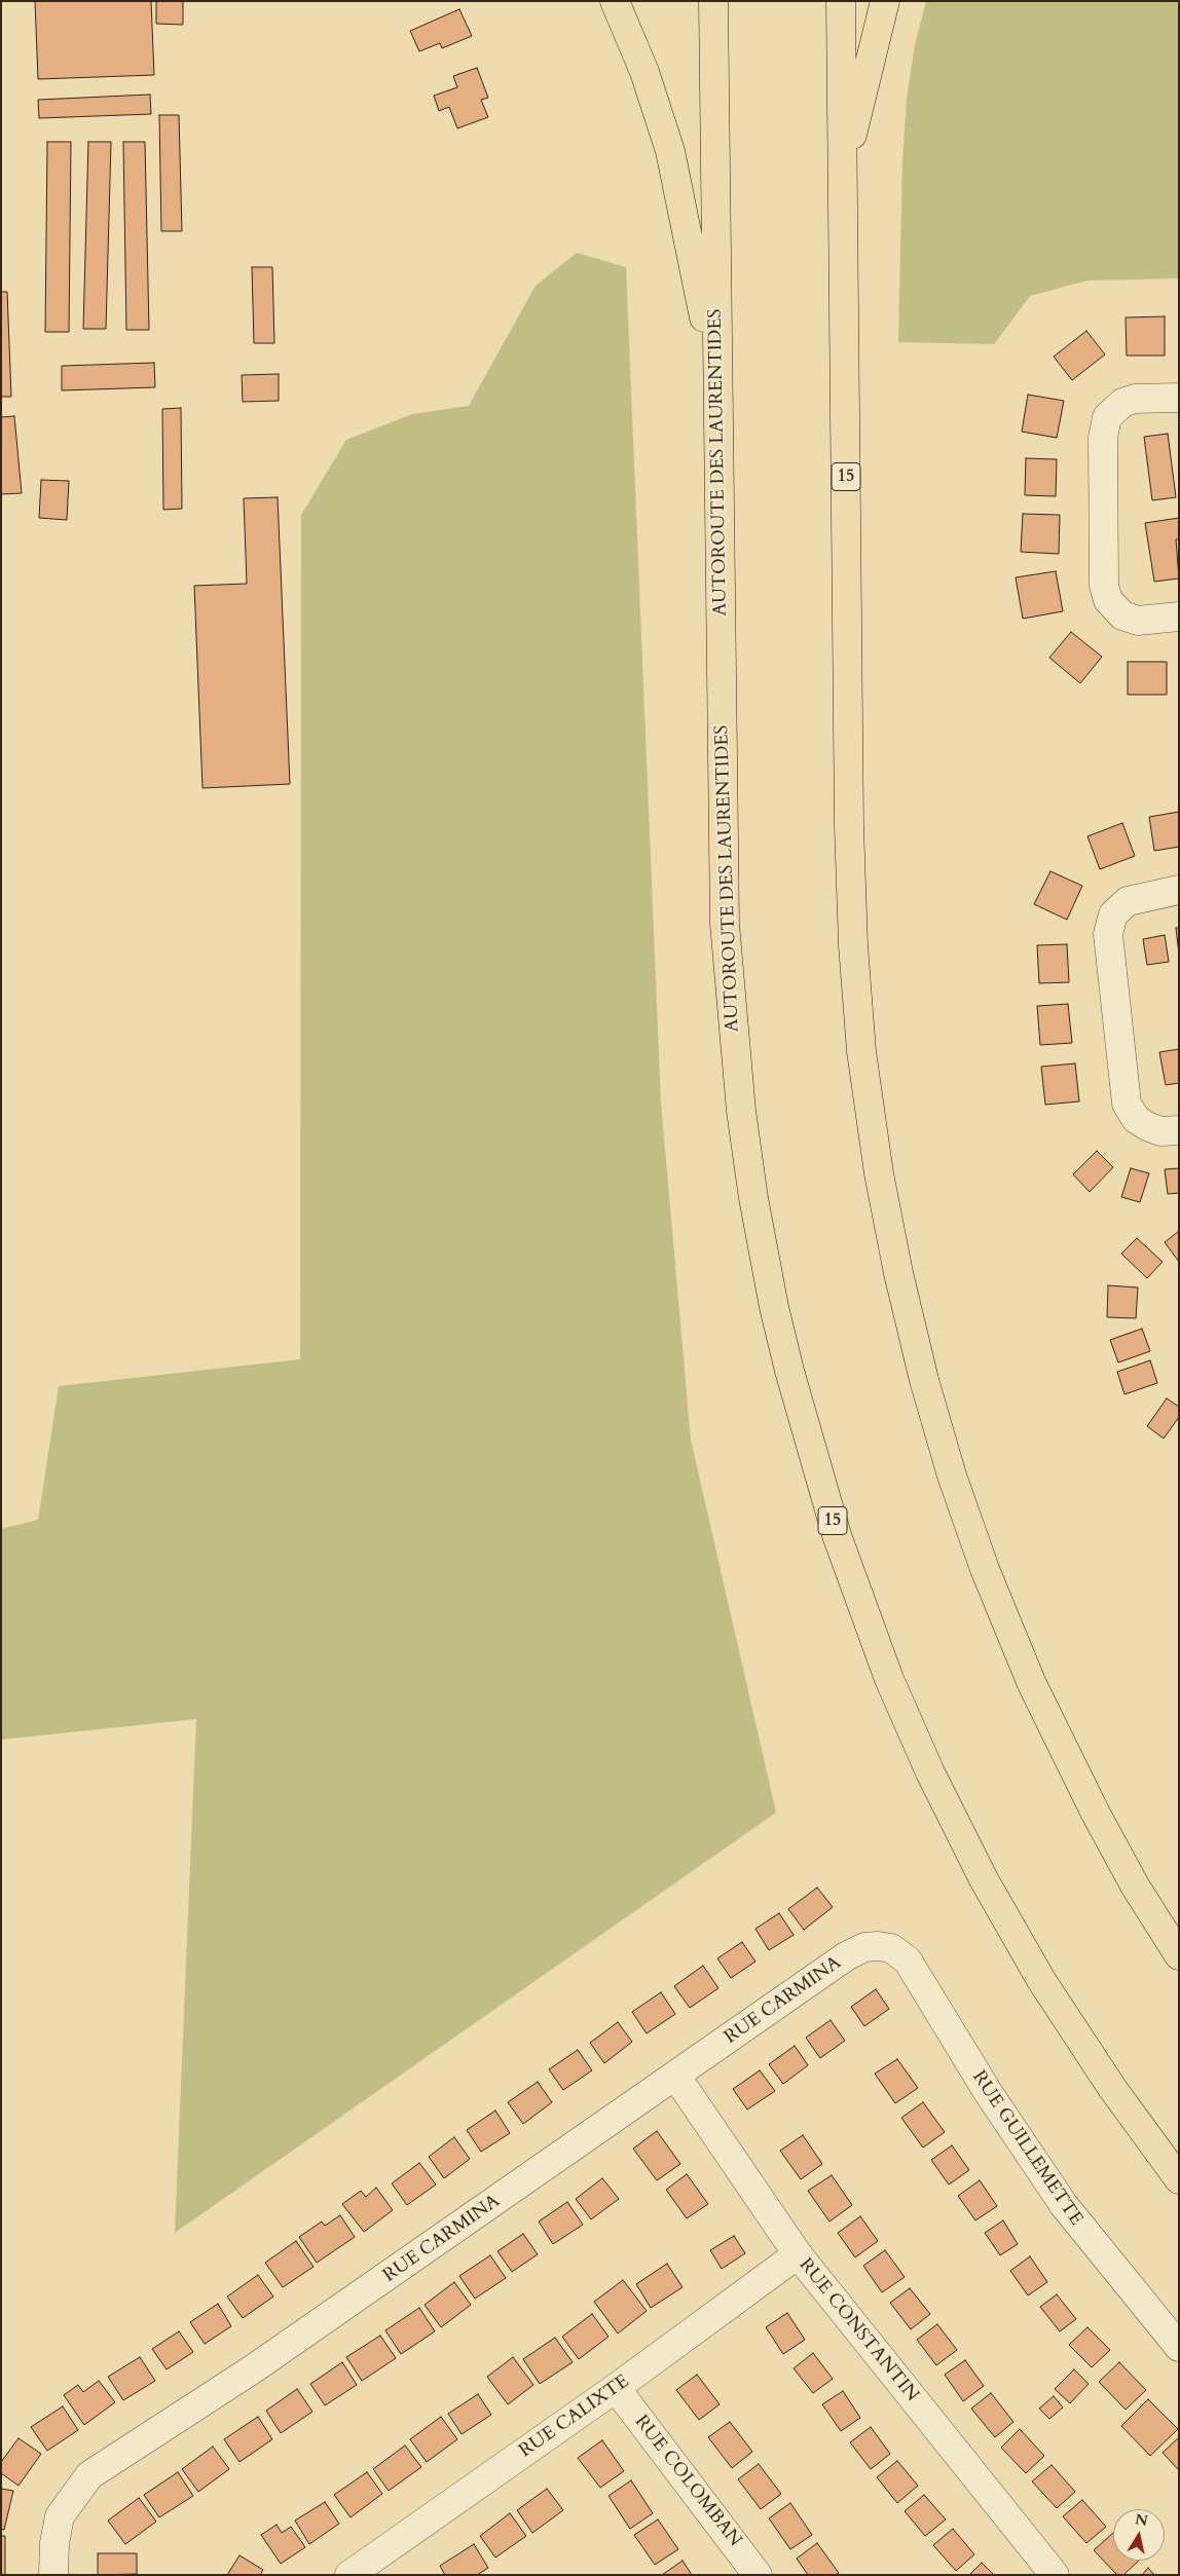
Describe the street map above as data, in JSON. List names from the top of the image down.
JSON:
{
  "streets": {
    "highway": ["AUTOROUTE DES LAURENTIDES", "15"],
    "street": [
      "RUE CARMINA",
      "RUE GUILLEMETTE",
      "RUE CONSTANTIN",
      "RUE CALIXTE",
      "RUE COLOMBAN"
    ]
  },
  "crossings": [
    ["RUE CARMINA", "RUE GUILLEMETTE"],
    ["RUE CARMINA", "RUE CONSTANTIN"],
    ["RUE CONSTANTIN", "RUE CALIXTE"],
    ["RUE CALIXTE", "RUE COLOMBAN"]
  ],
  "north": "top"
}
